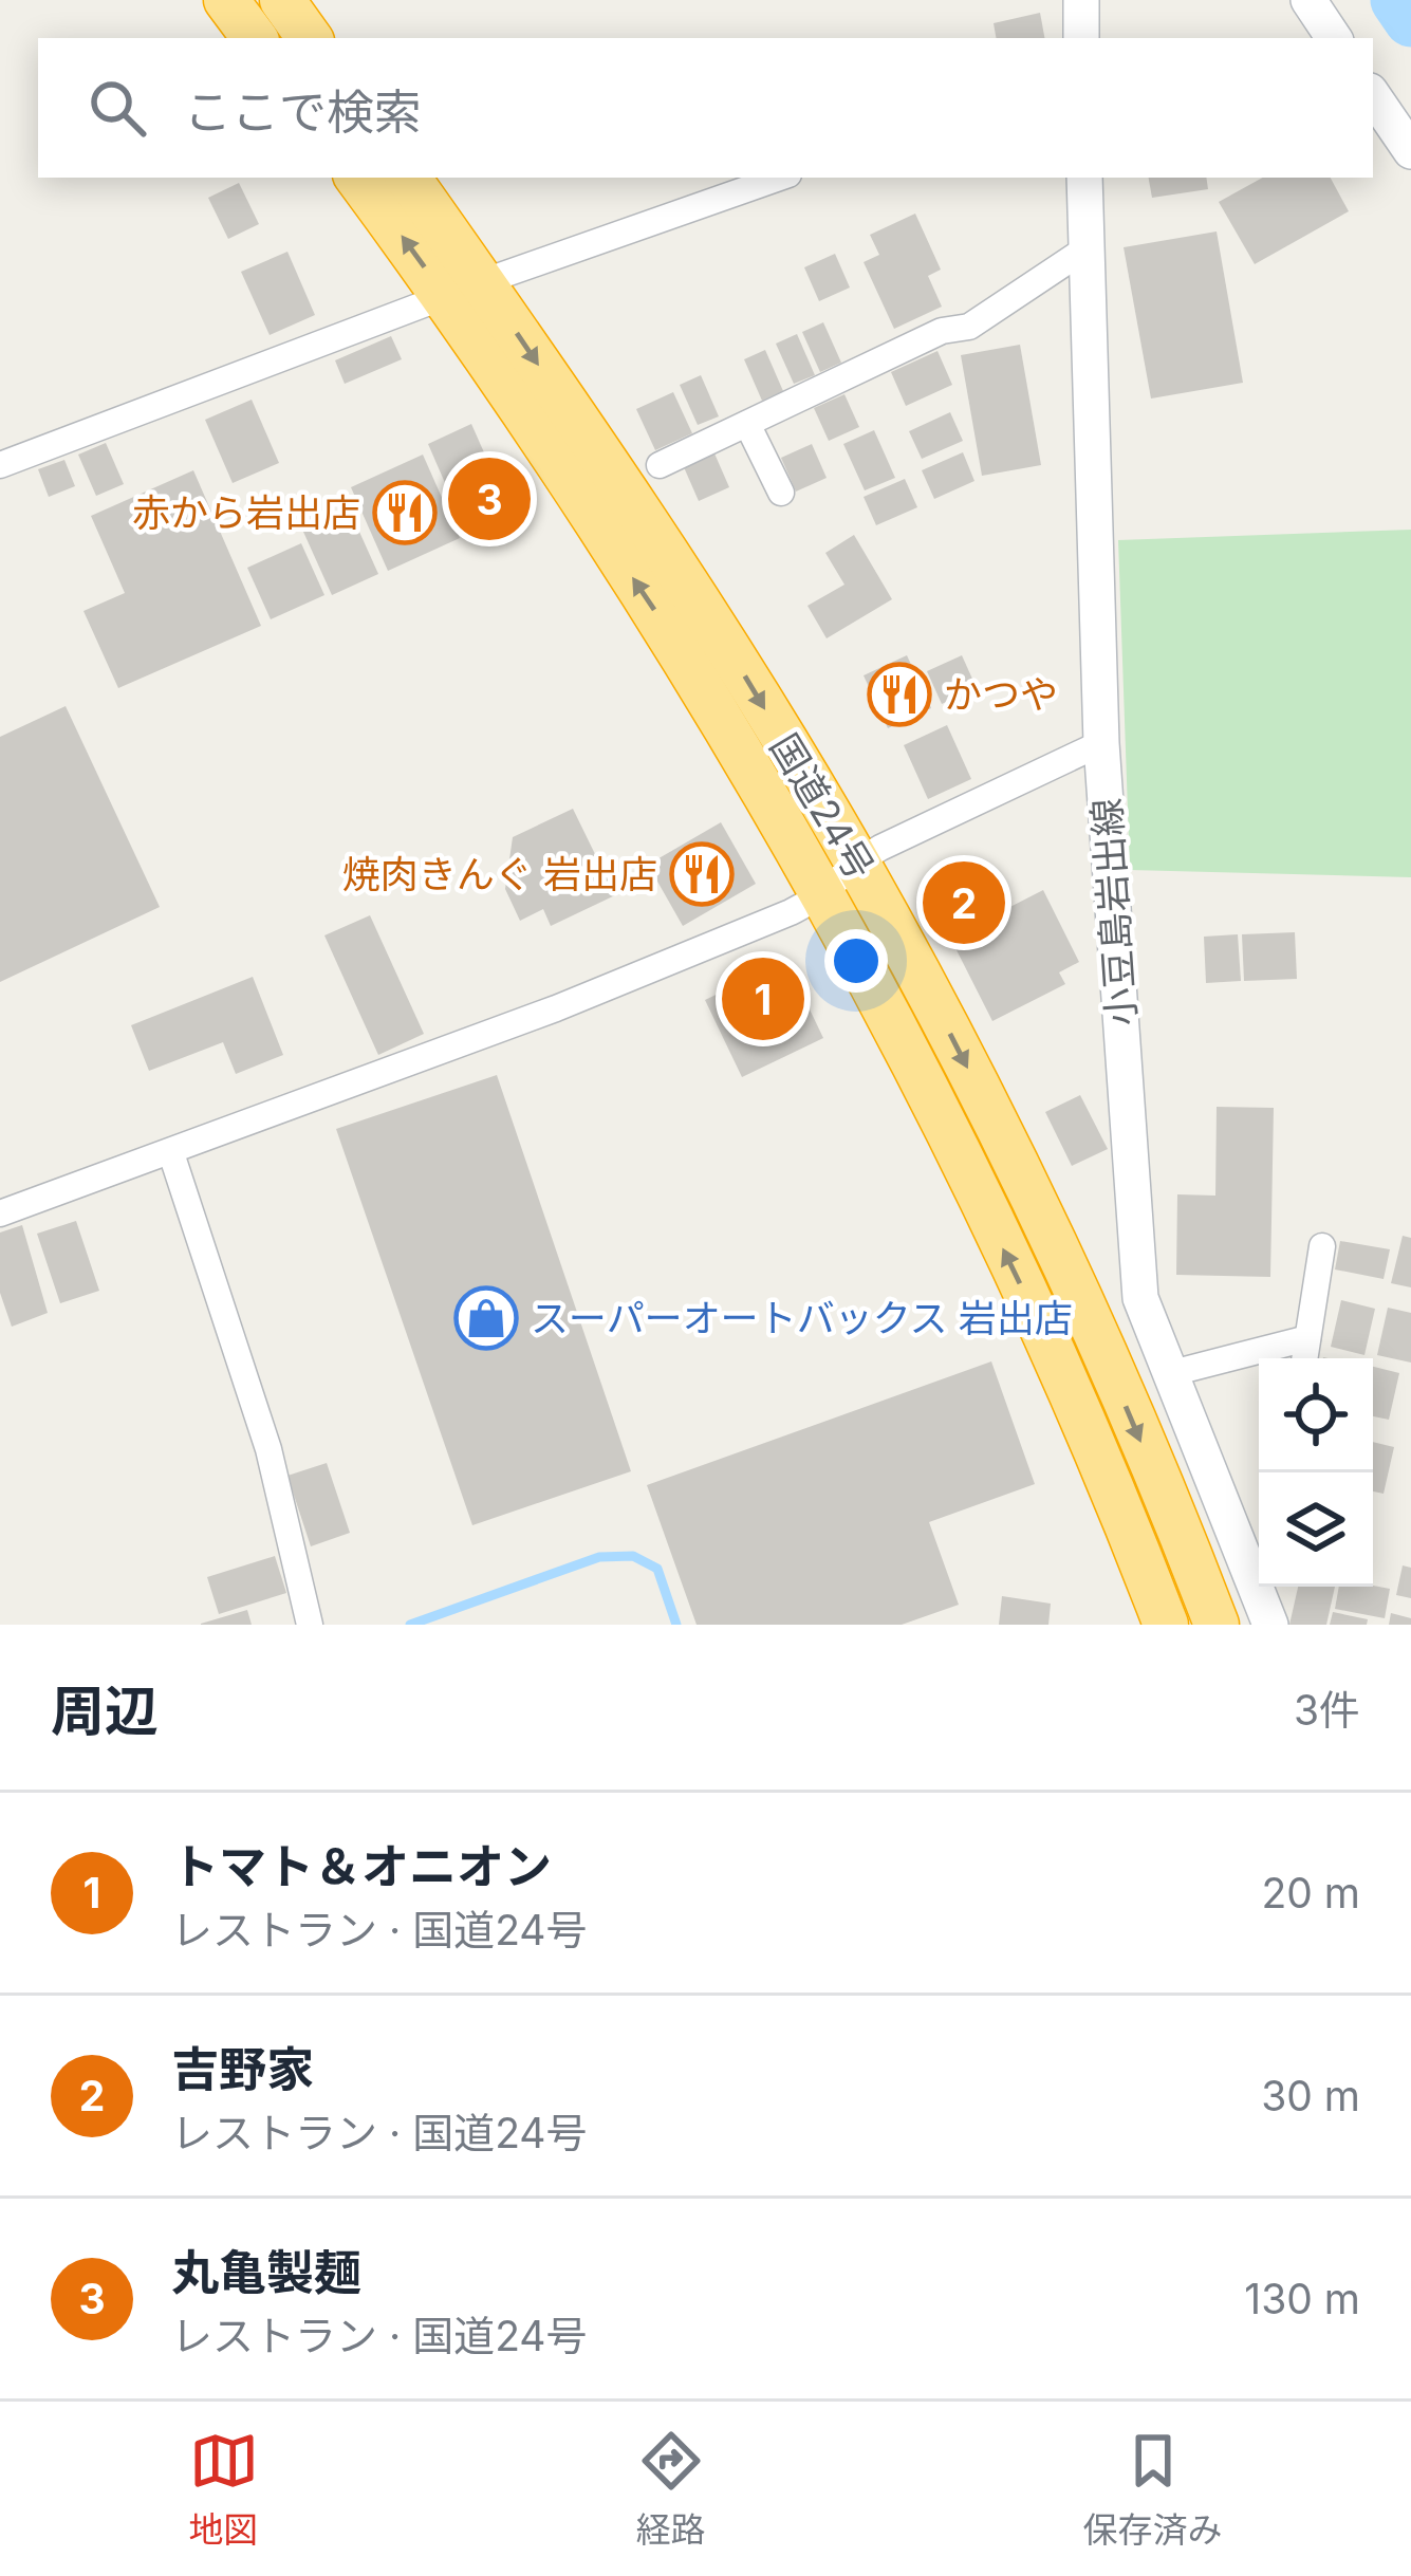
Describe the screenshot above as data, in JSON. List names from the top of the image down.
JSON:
{
  "streets": {
    "highway": ["国道24号"],
    "main road": ["小豆島岩出線"]
  },
  "places": {
    "restaurant": ["赤から岩出店", "かつや", "焼肉きんぐ 岩出店"],
    "shop": ["スーパーオートバックス 岩出店"]
  },
  "page": {
    "search": "ここで検索",
    "pins": ["3", "2", "1"],
    "heading": ["周辺", "3件"],
    "list": [
      {
        "mark": "1",
        "name": "トマト＆オニオン",
        "note": "レストラン · 国道24号",
        "value": "20 m"
      },
      {
        "mark": "2",
        "name": "吉野家",
        "note": "レストラン · 国道24号",
        "value": "30 m"
      },
      {
        "mark": "3",
        "name": "丸亀製麺",
        "note": "レストラン · 国道24号",
        "value": "130 m"
      }
    ],
    "nav": ["地図", "経路", "保存済み"]
  }
}
